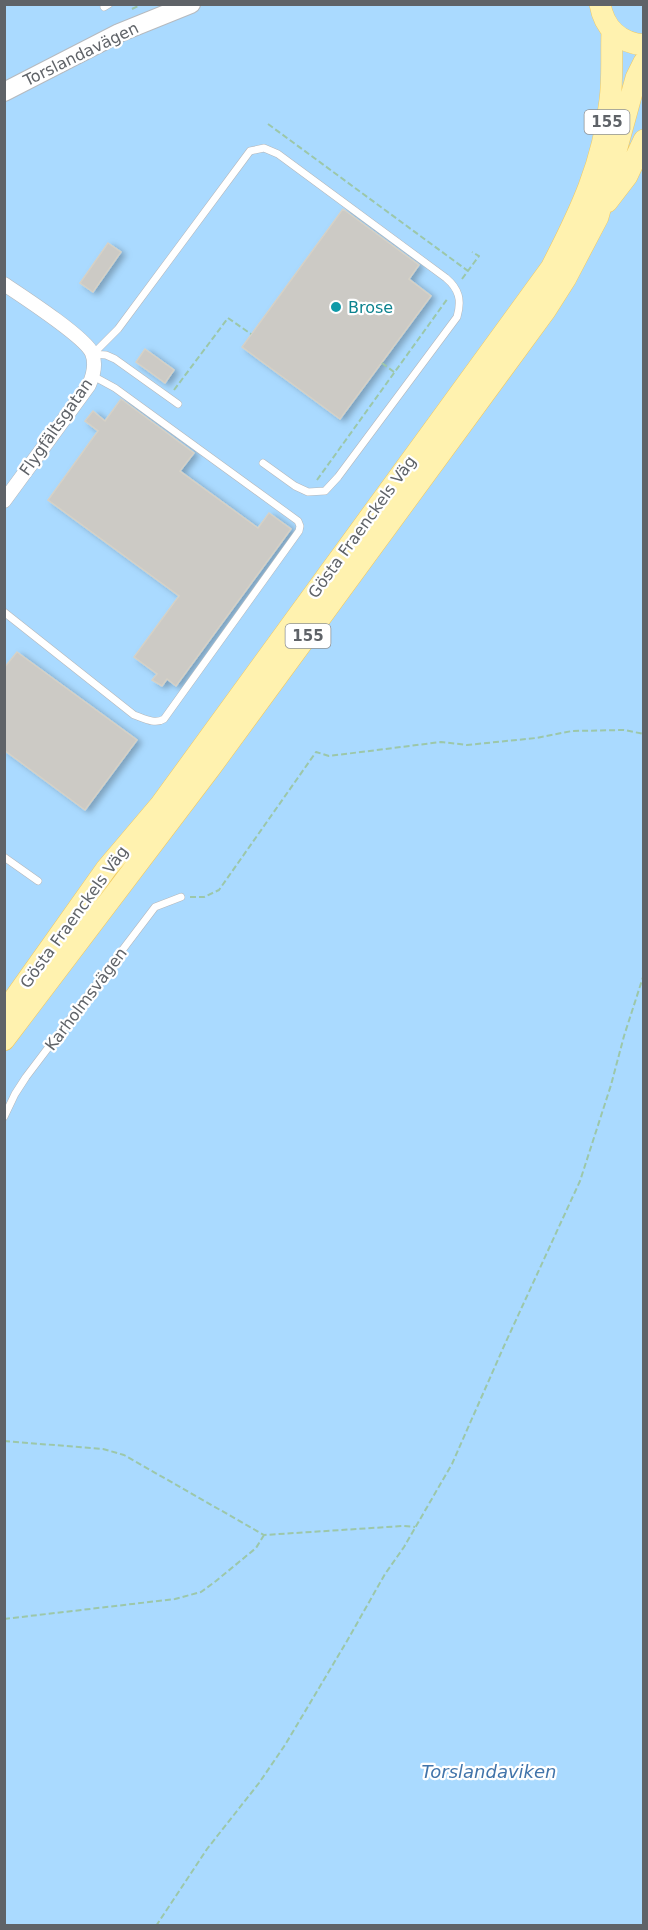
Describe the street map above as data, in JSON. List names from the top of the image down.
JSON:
{
  "streets": {
    "main road": ["155", "Gösta Fraenckels Väg"],
    "street": ["Torslandavägen", "Flygfältsgatan"],
    "lane": ["Karholmsvägen"]
  },
  "water": ["Torslandaviken"],
  "places": ["Brose"]
}
